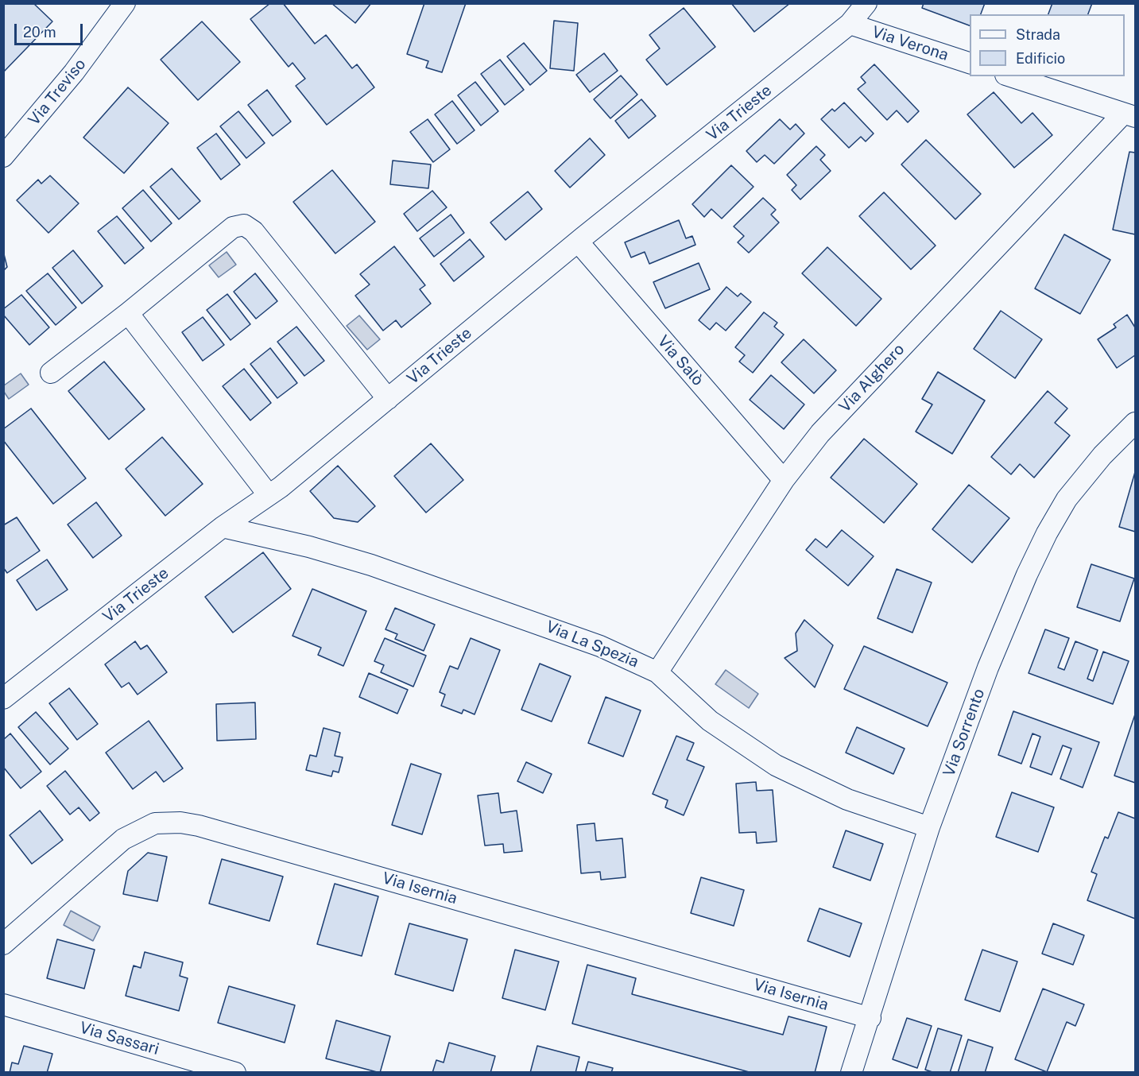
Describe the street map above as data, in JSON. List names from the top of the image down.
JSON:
{
  "streets": {
    "street": [
      "Via Verona",
      "Via Treviso",
      "Via Trieste",
      "Via Salò",
      "Via Alghero",
      "Via La Spezia",
      "Via Sorrento",
      "Via Isernia",
      "Via Sassari"
    ]
  },
  "crossings": [
    ["Via Verona", "Via Trieste"],
    ["Via Trieste", "Via Salò"],
    ["Via Trieste", "Via La Spezia"],
    ["Via Salò", "Via Alghero"],
    ["Via Alghero", "Via La Spezia"],
    ["Via La Spezia", "Via Sorrento"],
    ["Via Sorrento", "Via Isernia"]
  ],
  "legend": ["Strada", "Edificio"],
  "scale_bar": "20 m"
}
